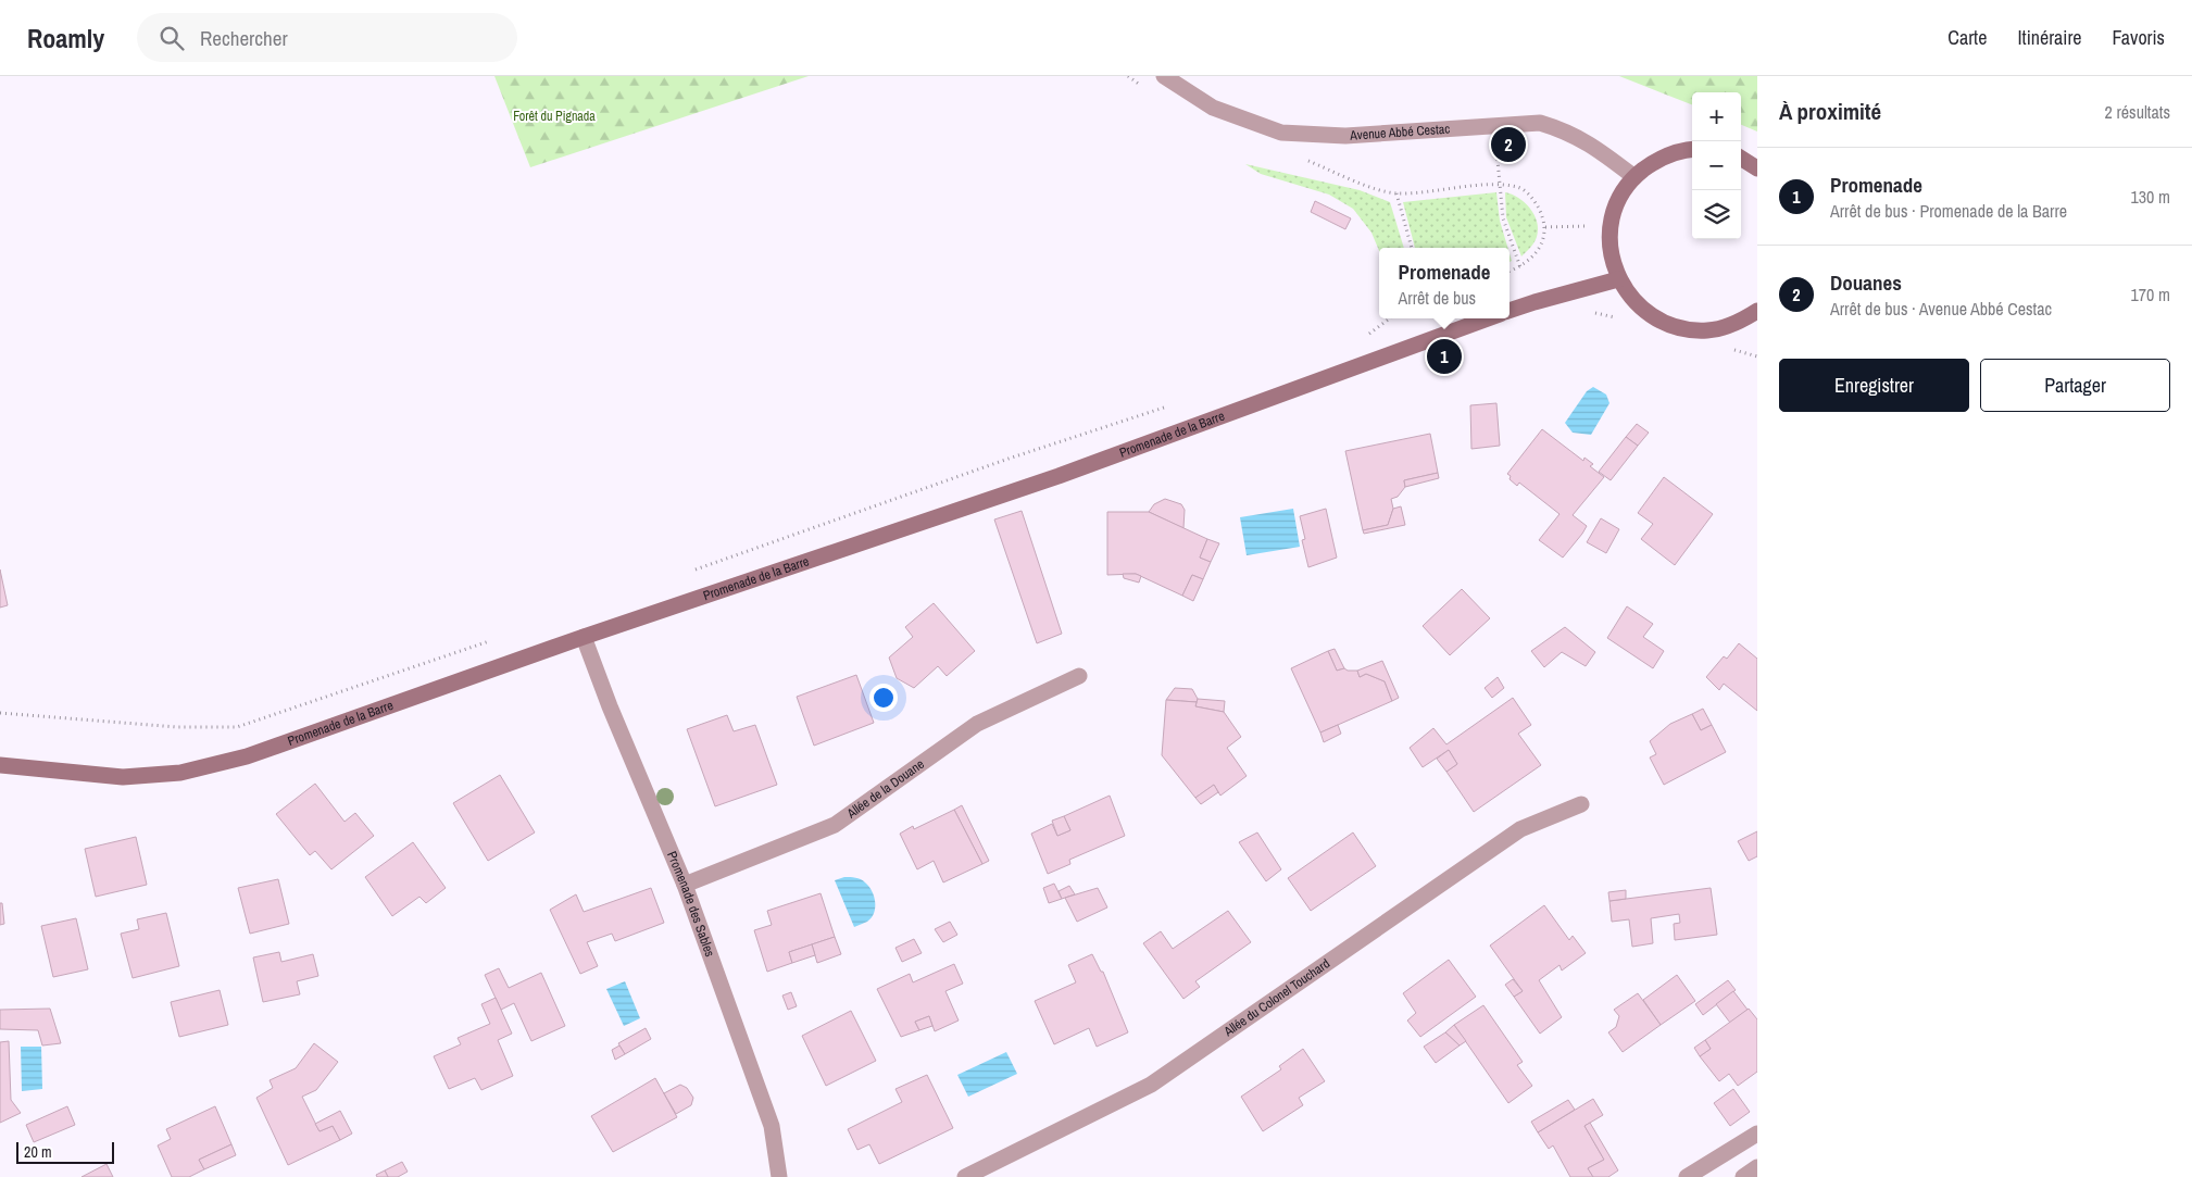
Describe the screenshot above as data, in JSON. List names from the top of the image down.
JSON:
{
  "streets": {
    "main road": ["Promenade de la Barre"],
    "street": [
      "Avenue Abbé Cestac",
      "Allée de la Douane",
      "Promenade des Sables",
      "Allée du Colonel Touchard"
    ]
  },
  "crossings": [
    ["Promenade de la Barre", "Promenade des Sables"],
    ["Allée de la Douane", "Promenade des Sables"]
  ],
  "parks": ["Forêt du Pignada"],
  "scale_bar": "20 m",
  "page": {
    "header": "Roamly",
    "search": "Rechercher",
    "nav": ["Carte", "Itinéraire", "Favoris"],
    "heading": ["À proximité", "2 résultats"],
    "map_buttons": ["+", "−"],
    "pins": ["2", "1"],
    "list": [
      {
        "mark": "1",
        "name": "Promenade",
        "note": "Arrêt de bus · Promenade de la Barre",
        "value": "130 m"
      },
      {
        "mark": "2",
        "name": "Douanes",
        "note": "Arrêt de bus · Avenue Abbé Cestac",
        "value": "170 m"
      }
    ],
    "popup": ["Promenade", "Arrêt de bus"],
    "buttons": ["Enregistrer", "Partager"],
    "scale": "20 m"
  }
}
